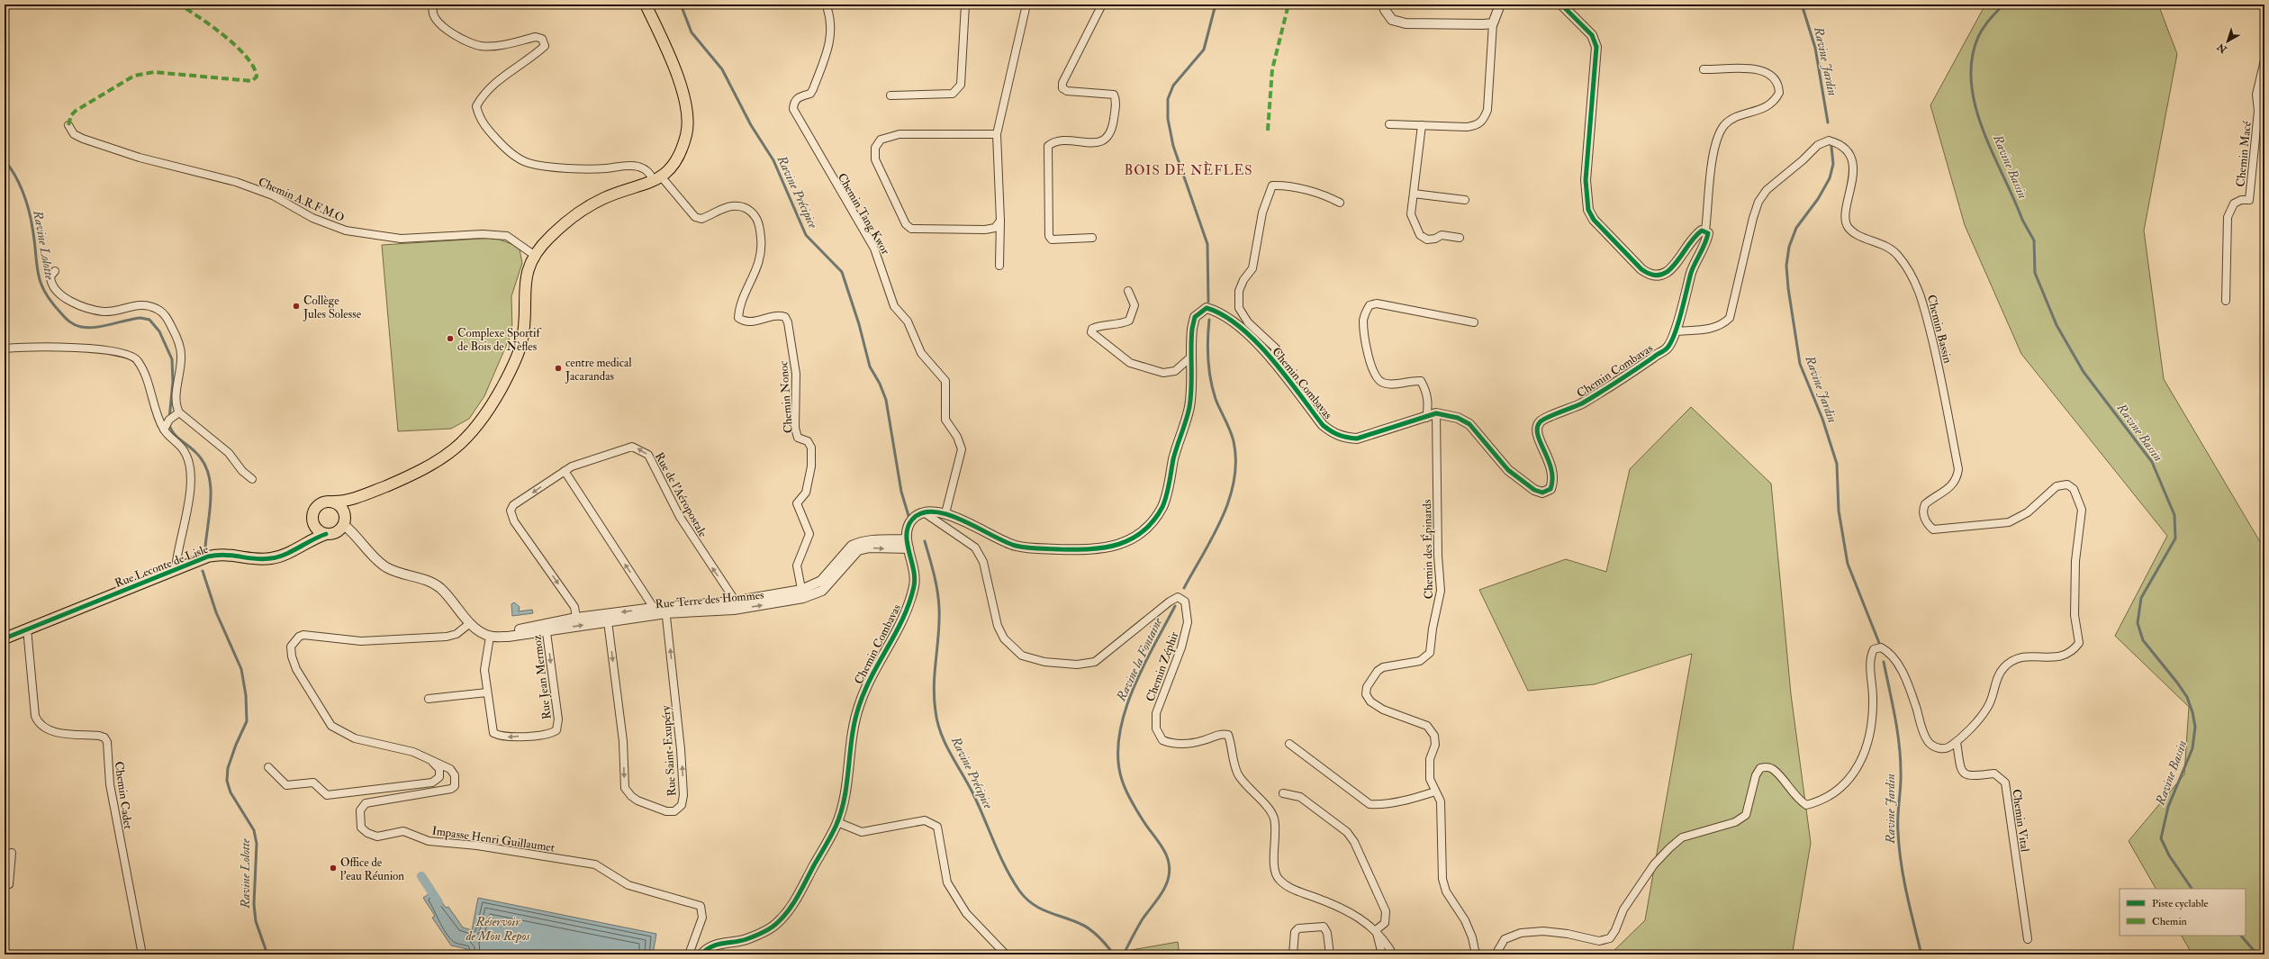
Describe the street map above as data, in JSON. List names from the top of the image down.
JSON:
{
  "streets": {
    "main road": ["Rue Leconte de Lisle"],
    "street": [
      "Chemin Macé",
      "Chemin A.R.F.M.O",
      "Chemin Tang Kwor",
      "Chemin Bassin",
      "Chemin Combavas",
      "Chemin Nonoc",
      "Rue de l'Aéropostale",
      "Chemin des Épinards",
      "Rue Terre des Hommes",
      "Chemin Zéphir",
      "Rue Jean Mermoz",
      "Rue Saint-Exupéry",
      "Chemin Cadet",
      "Chemin Vital",
      "Impasse Henri Guillaumet"
    ]
  },
  "crossings": [
    ["Chemin Tang Kwor", "Chemin Combavas"],
    ["Chemin Bassin", "Chemin Combavas"],
    ["Chemin Bassin", "Chemin Vital"],
    ["Chemin Combavas", "Chemin des Épinards"],
    ["Chemin Combavas", "Rue Terre des Hommes"],
    ["Chemin Combavas", "Chemin Zéphir"],
    ["Chemin Nonoc", "Rue Terre des Hommes"],
    ["Rue de l'Aéropostale", "Rue Terre des Hommes"],
    ["Rue Leconte de Lisle", "Chemin Cadet"],
    ["Rue Terre des Hommes", "Rue Jean Mermoz"],
    ["Rue Terre des Hommes", "Rue Saint-Exupéry"]
  ],
  "districts": ["BOIS DE NÈFLES"],
  "water": [
    "Ravine Jardin",
    "Ravine Bassin",
    "Ravine Précipice",
    "Ravine Lolotte",
    "Ravine la Fontaine",
    "Réservoir de Mon Repos"
  ],
  "places": [
    "Collège Jules Solesse",
    "Complexe Sportif de Bois de Nèfles",
    "centre medical Jacarandas",
    "Office de l'eau Réunion"
  ],
  "legend": ["Piste cyclable", "Chemin"],
  "north": "bottom left"
}
